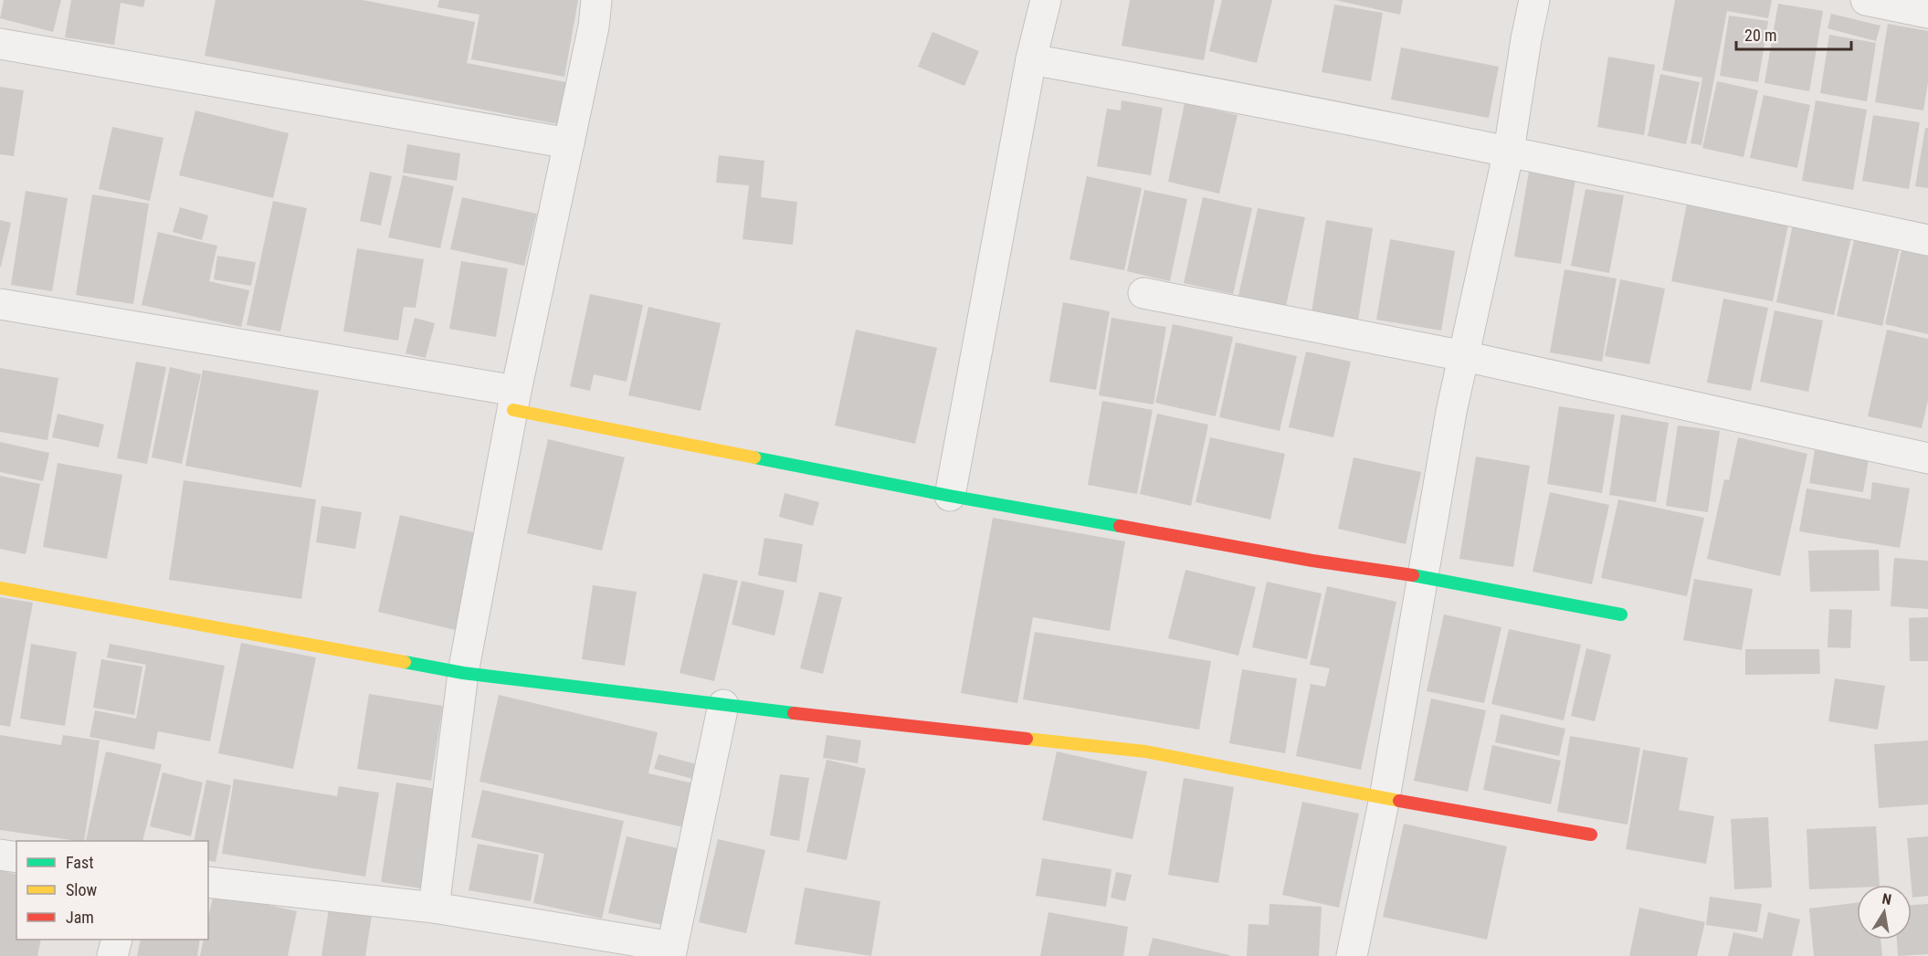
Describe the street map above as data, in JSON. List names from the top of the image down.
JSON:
{
  "legend": ["Fast", "Slow", "Jam"],
  "scale_bar": "20 m",
  "north": "top"
}
